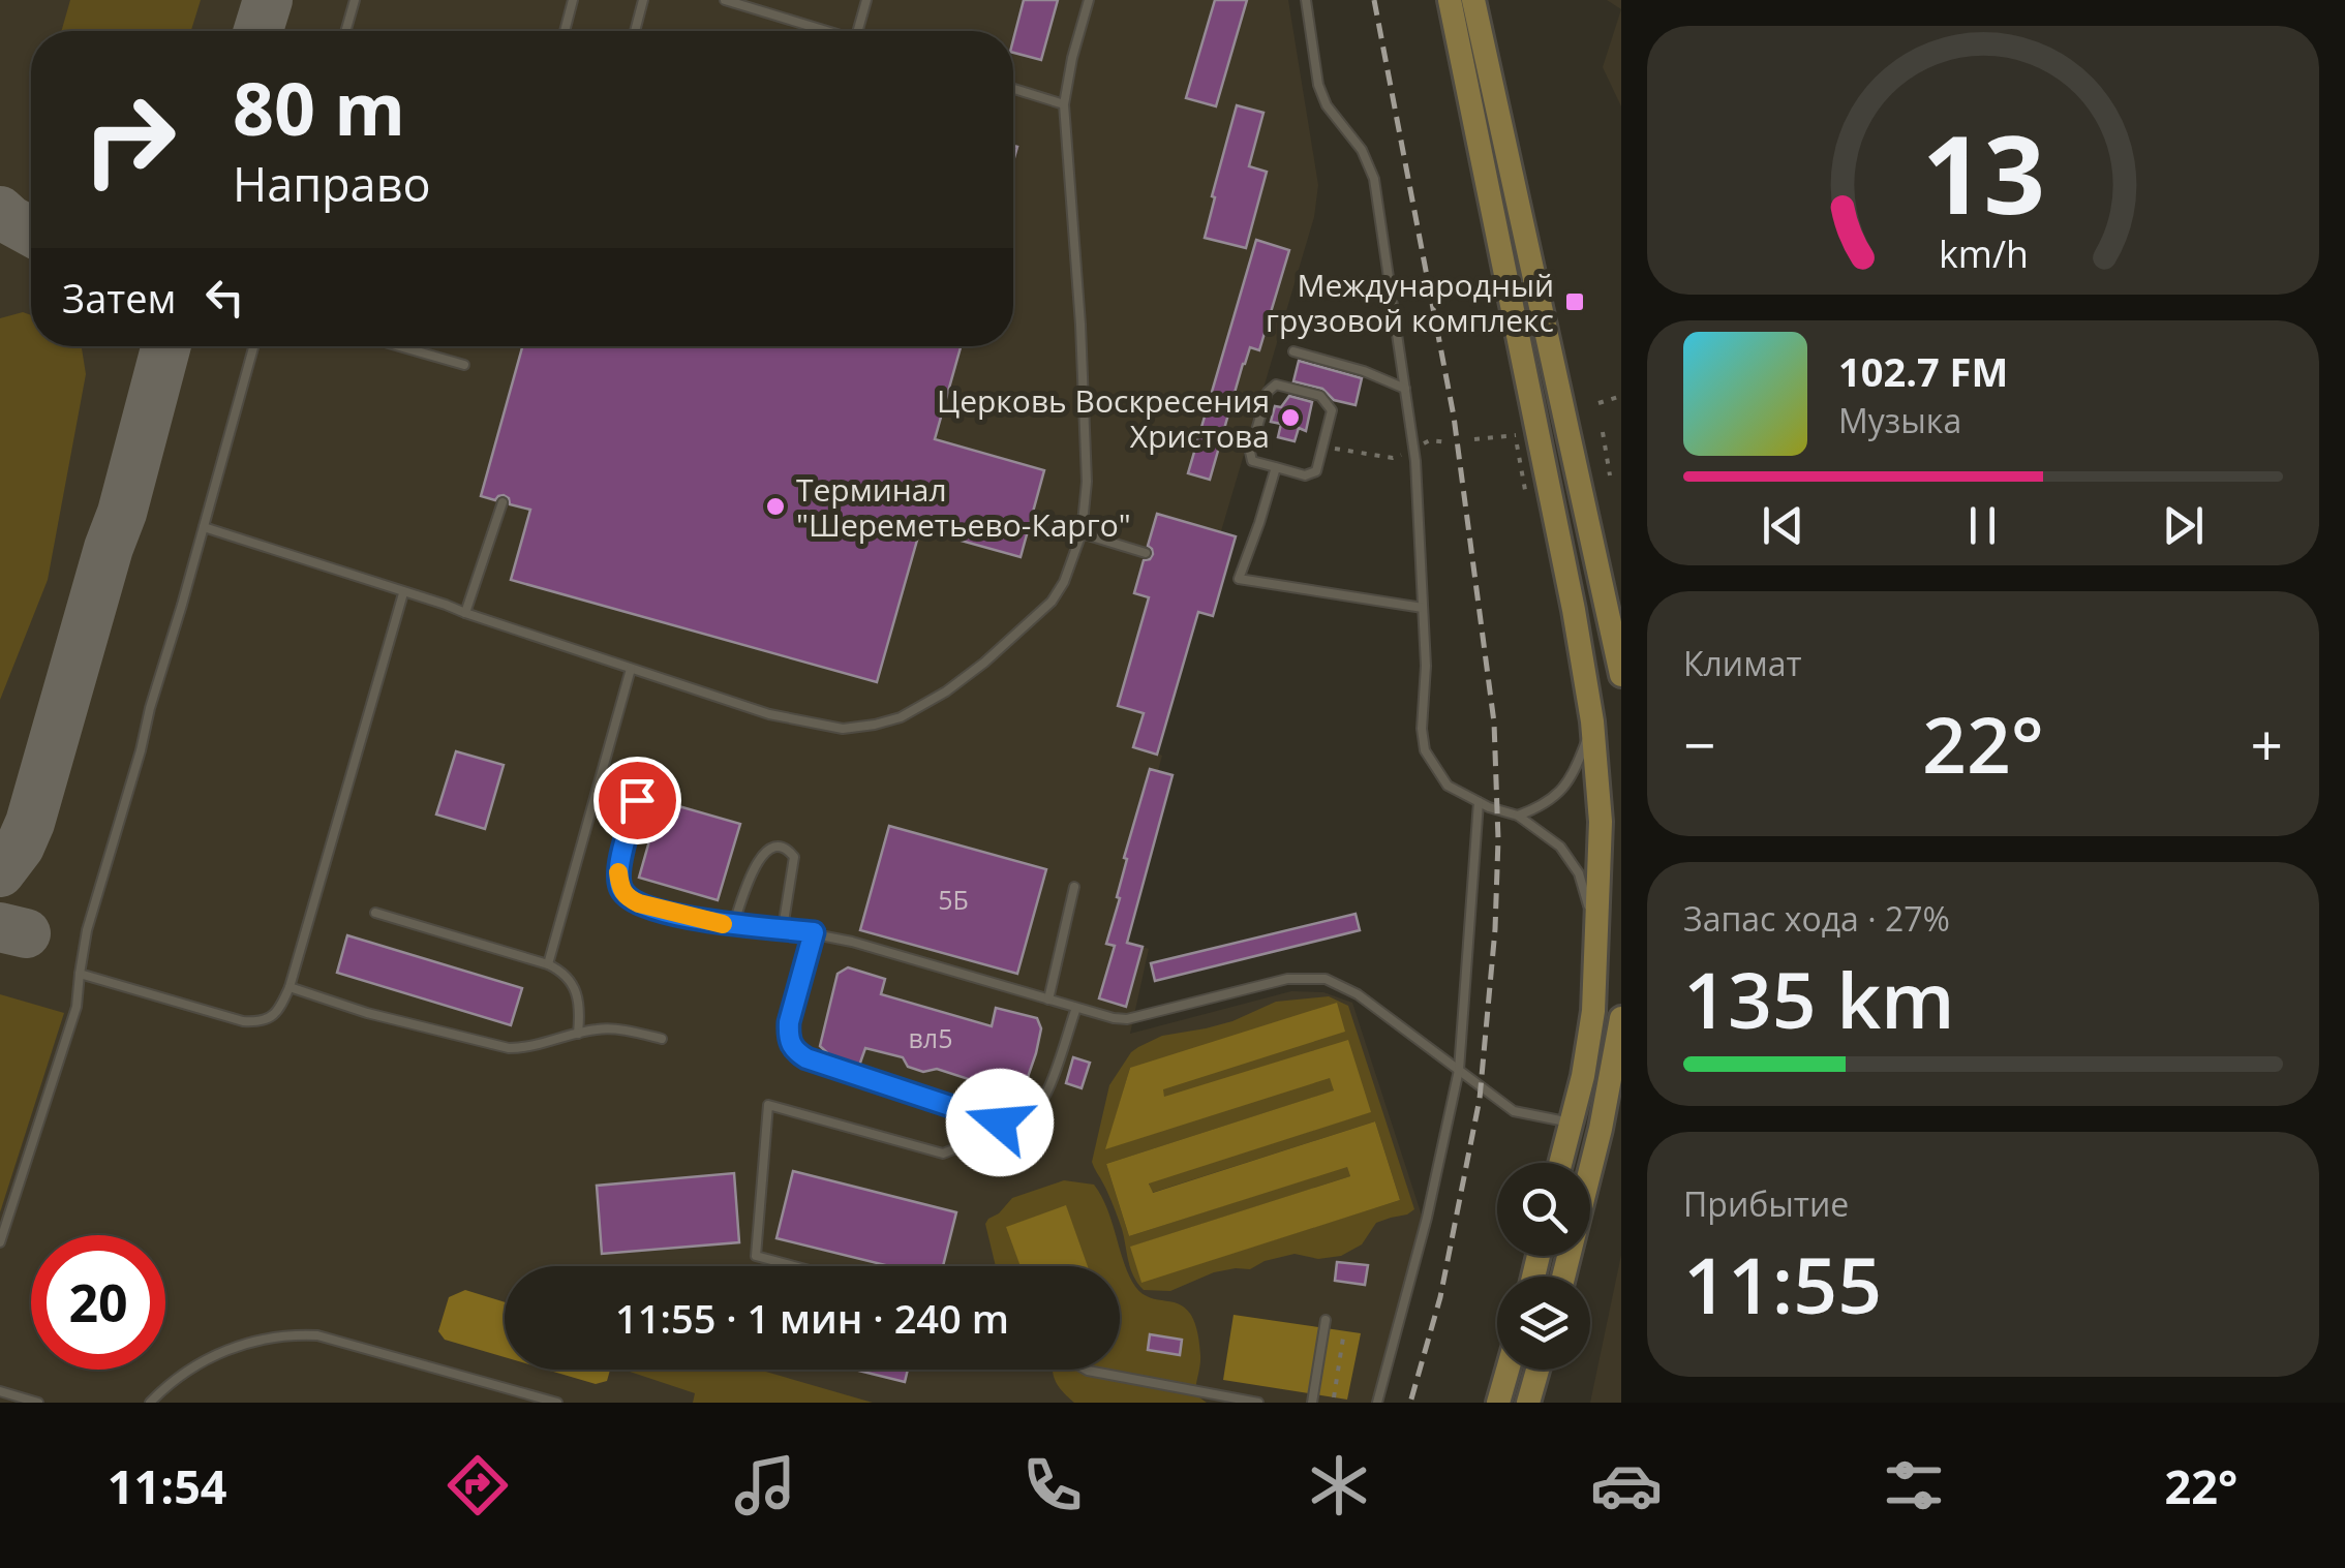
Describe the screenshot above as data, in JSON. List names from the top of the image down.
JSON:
{
  "places": {
    "transit": ["Международный грузовой комплекс"],
    "other": ["Церковь Воскресения Христова", "Терминал \"Шереметьево-Карго\""]
  },
  "house_numbers": ["5Б", "вл5"],
  "page": {
    "turn": ["80 m", "Направо"],
    "then": "Затем",
    "song": ["102.7 FM", "Музыка"],
    "tile": [
      "Климат",
      ["Запас хода · 27%", "135 km"],
      ["Прибытие", "11:55"]
    ],
    "heat": ["−", "22°", "+"],
    "limit": "20",
    "trip": "11:55 · 1 мин · 240 m",
    "tabs": ["11:54", "22°"],
    "gauge": ["13", "km/h"]
  }
}
